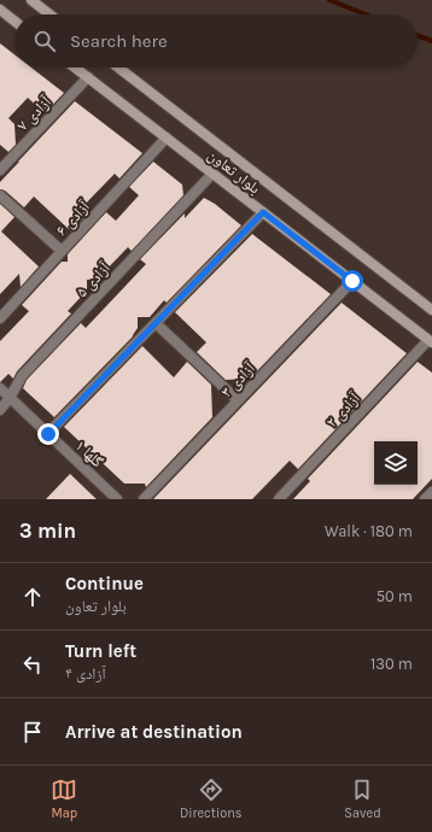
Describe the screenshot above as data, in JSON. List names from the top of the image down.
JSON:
{
  "streets": {
    "street": [
      "آزادی ۷",
      "بلوار تعاون",
      "آزادی ۶",
      "آزادی ۵",
      "آزادی ۳",
      "آزادی ۲",
      "گلها ۱"
    ]
  },
  "crossings": [
    ["آزادی ۷", "بلوار تعاون"],
    ["بلوار تعاون", "آزادی ۶"],
    ["بلوار تعاون", "آزادی ۵"],
    ["بلوار تعاون", "آزادی ۳"],
    ["بلوار تعاون", "آزادی ۲"],
    ["آزادی ۵", "گلها ۱"]
  ],
  "page": {
    "search": "Search here",
    "heading": ["3 min", "Walk · 180 m"],
    "list": [
      ["Continue", "بلوار تعاون", "50 m"],
      ["Turn left", "آزادی ۴", "130 m"],
      "Arrive at destination"
    ],
    "nav": ["Map", "Directions", "Saved"]
  }
}
